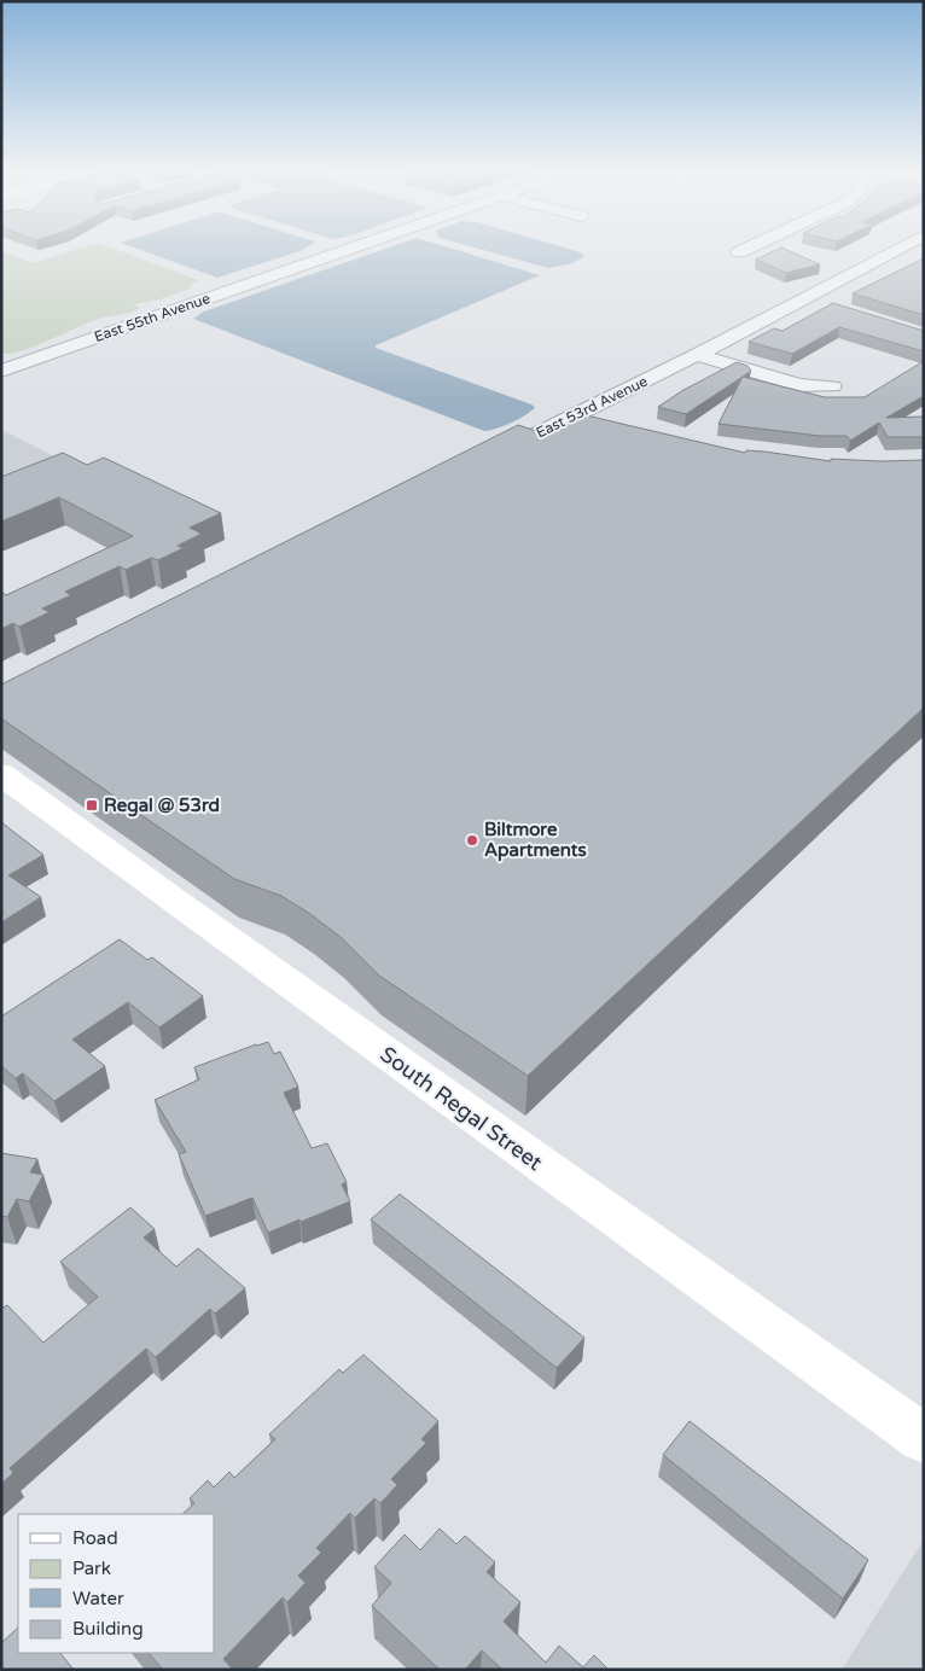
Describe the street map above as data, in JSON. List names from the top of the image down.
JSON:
{
  "streets": {
    "main road": ["South Regal Street"],
    "street": ["East 55th Avenue", "East 53rd Avenue"]
  },
  "places": {
    "transit": ["Regal @ 53rd"],
    "other": ["Biltmore Apartments"]
  },
  "legend": [
    "Road",
    "Park",
    "Water",
    "Building"
  ]
}
